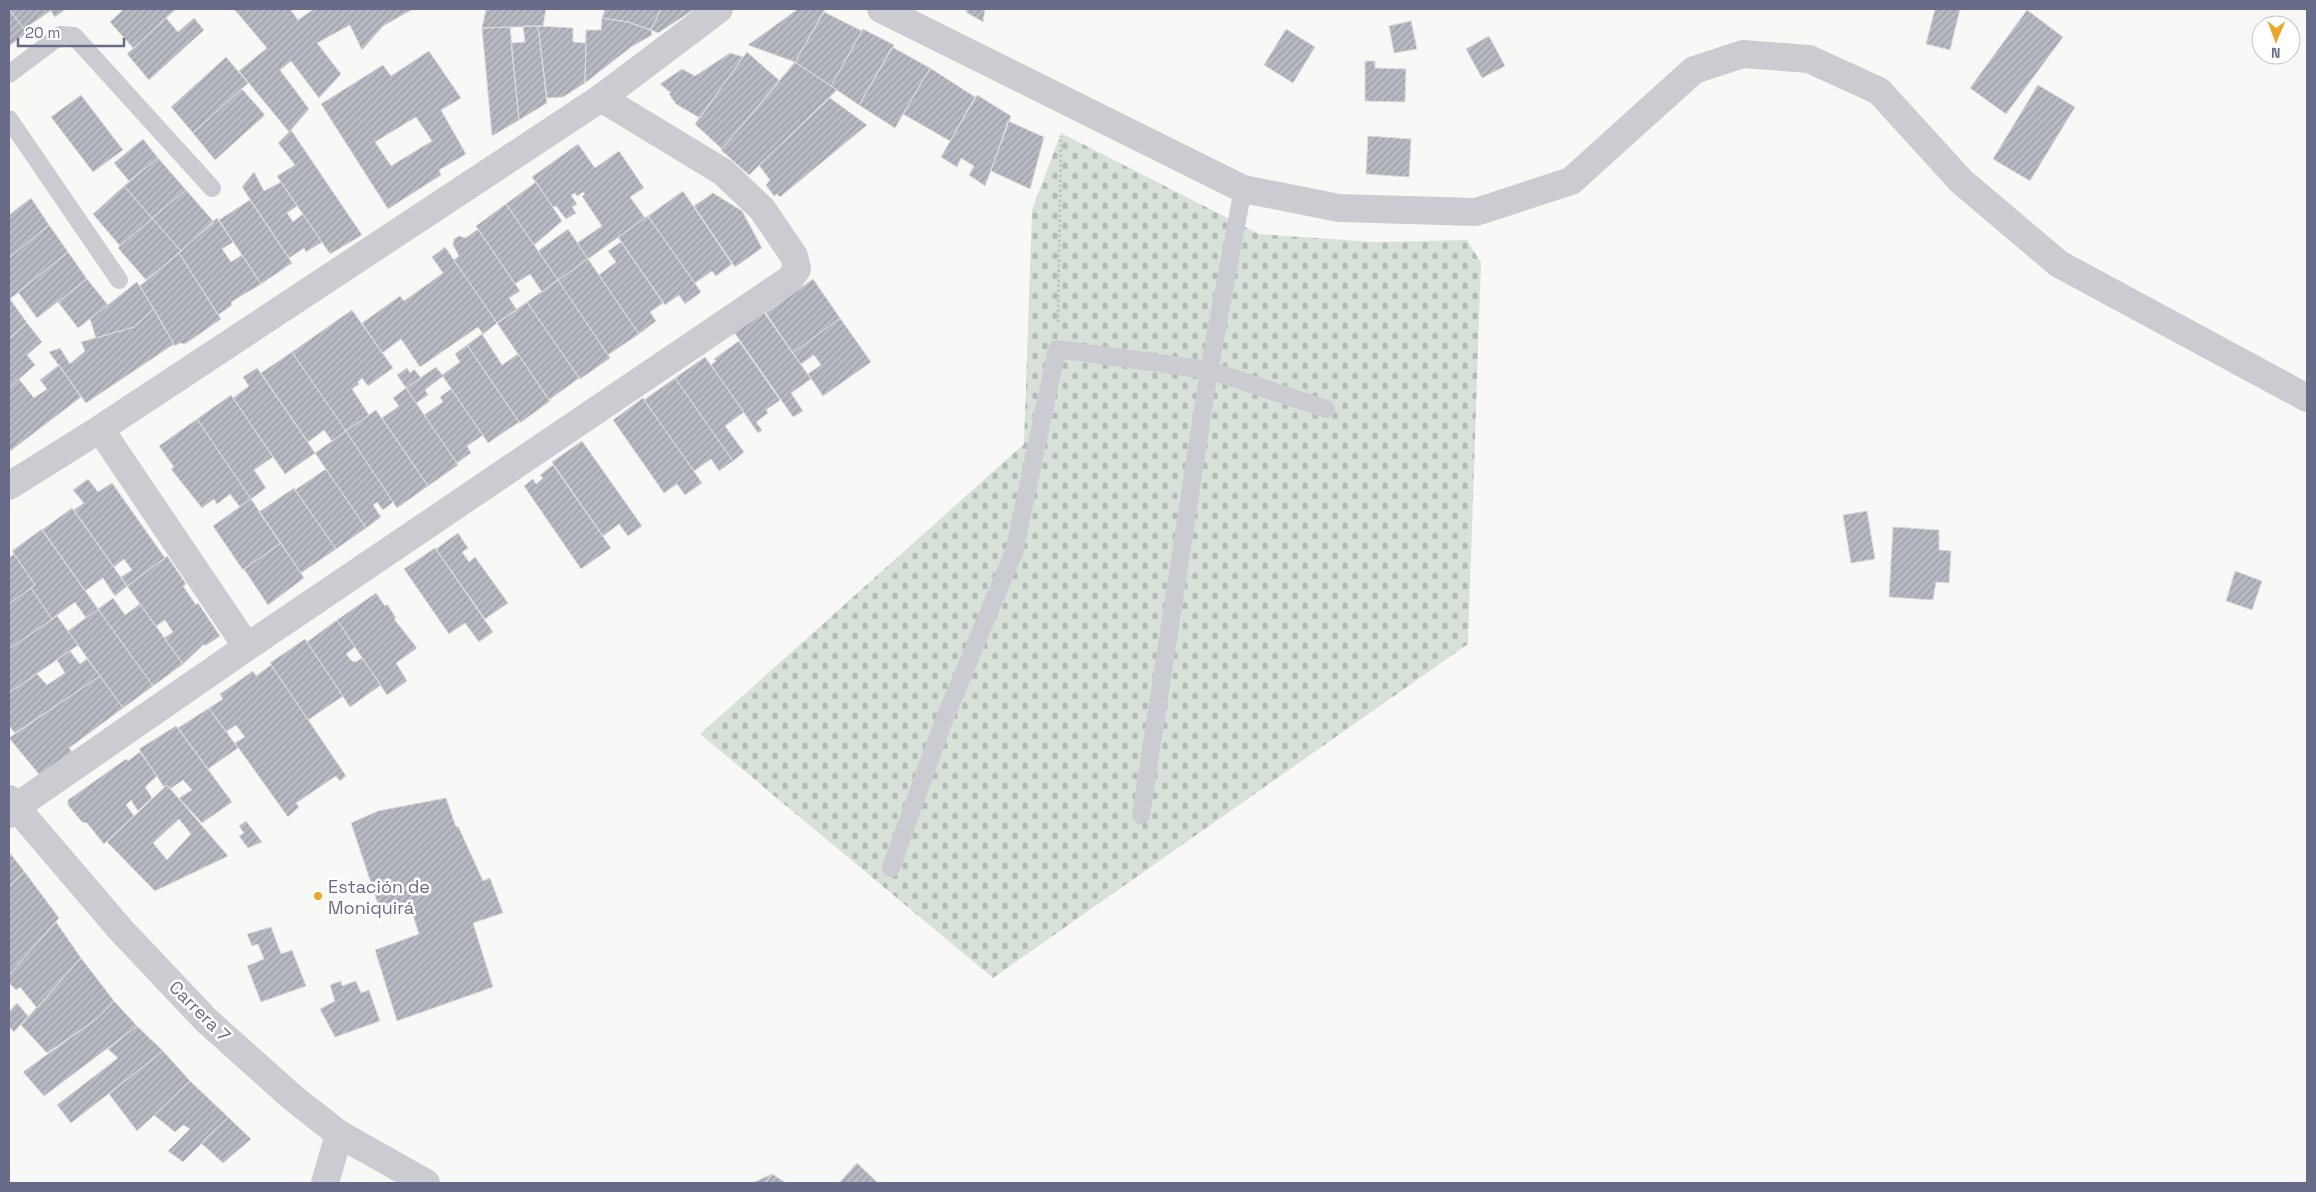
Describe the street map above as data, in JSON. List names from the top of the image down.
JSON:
{
  "streets": {
    "street": ["Carrera 7"]
  },
  "places": ["Estación de Moniquirá"],
  "scale_bar": "20 m",
  "north": "bottom"
}
